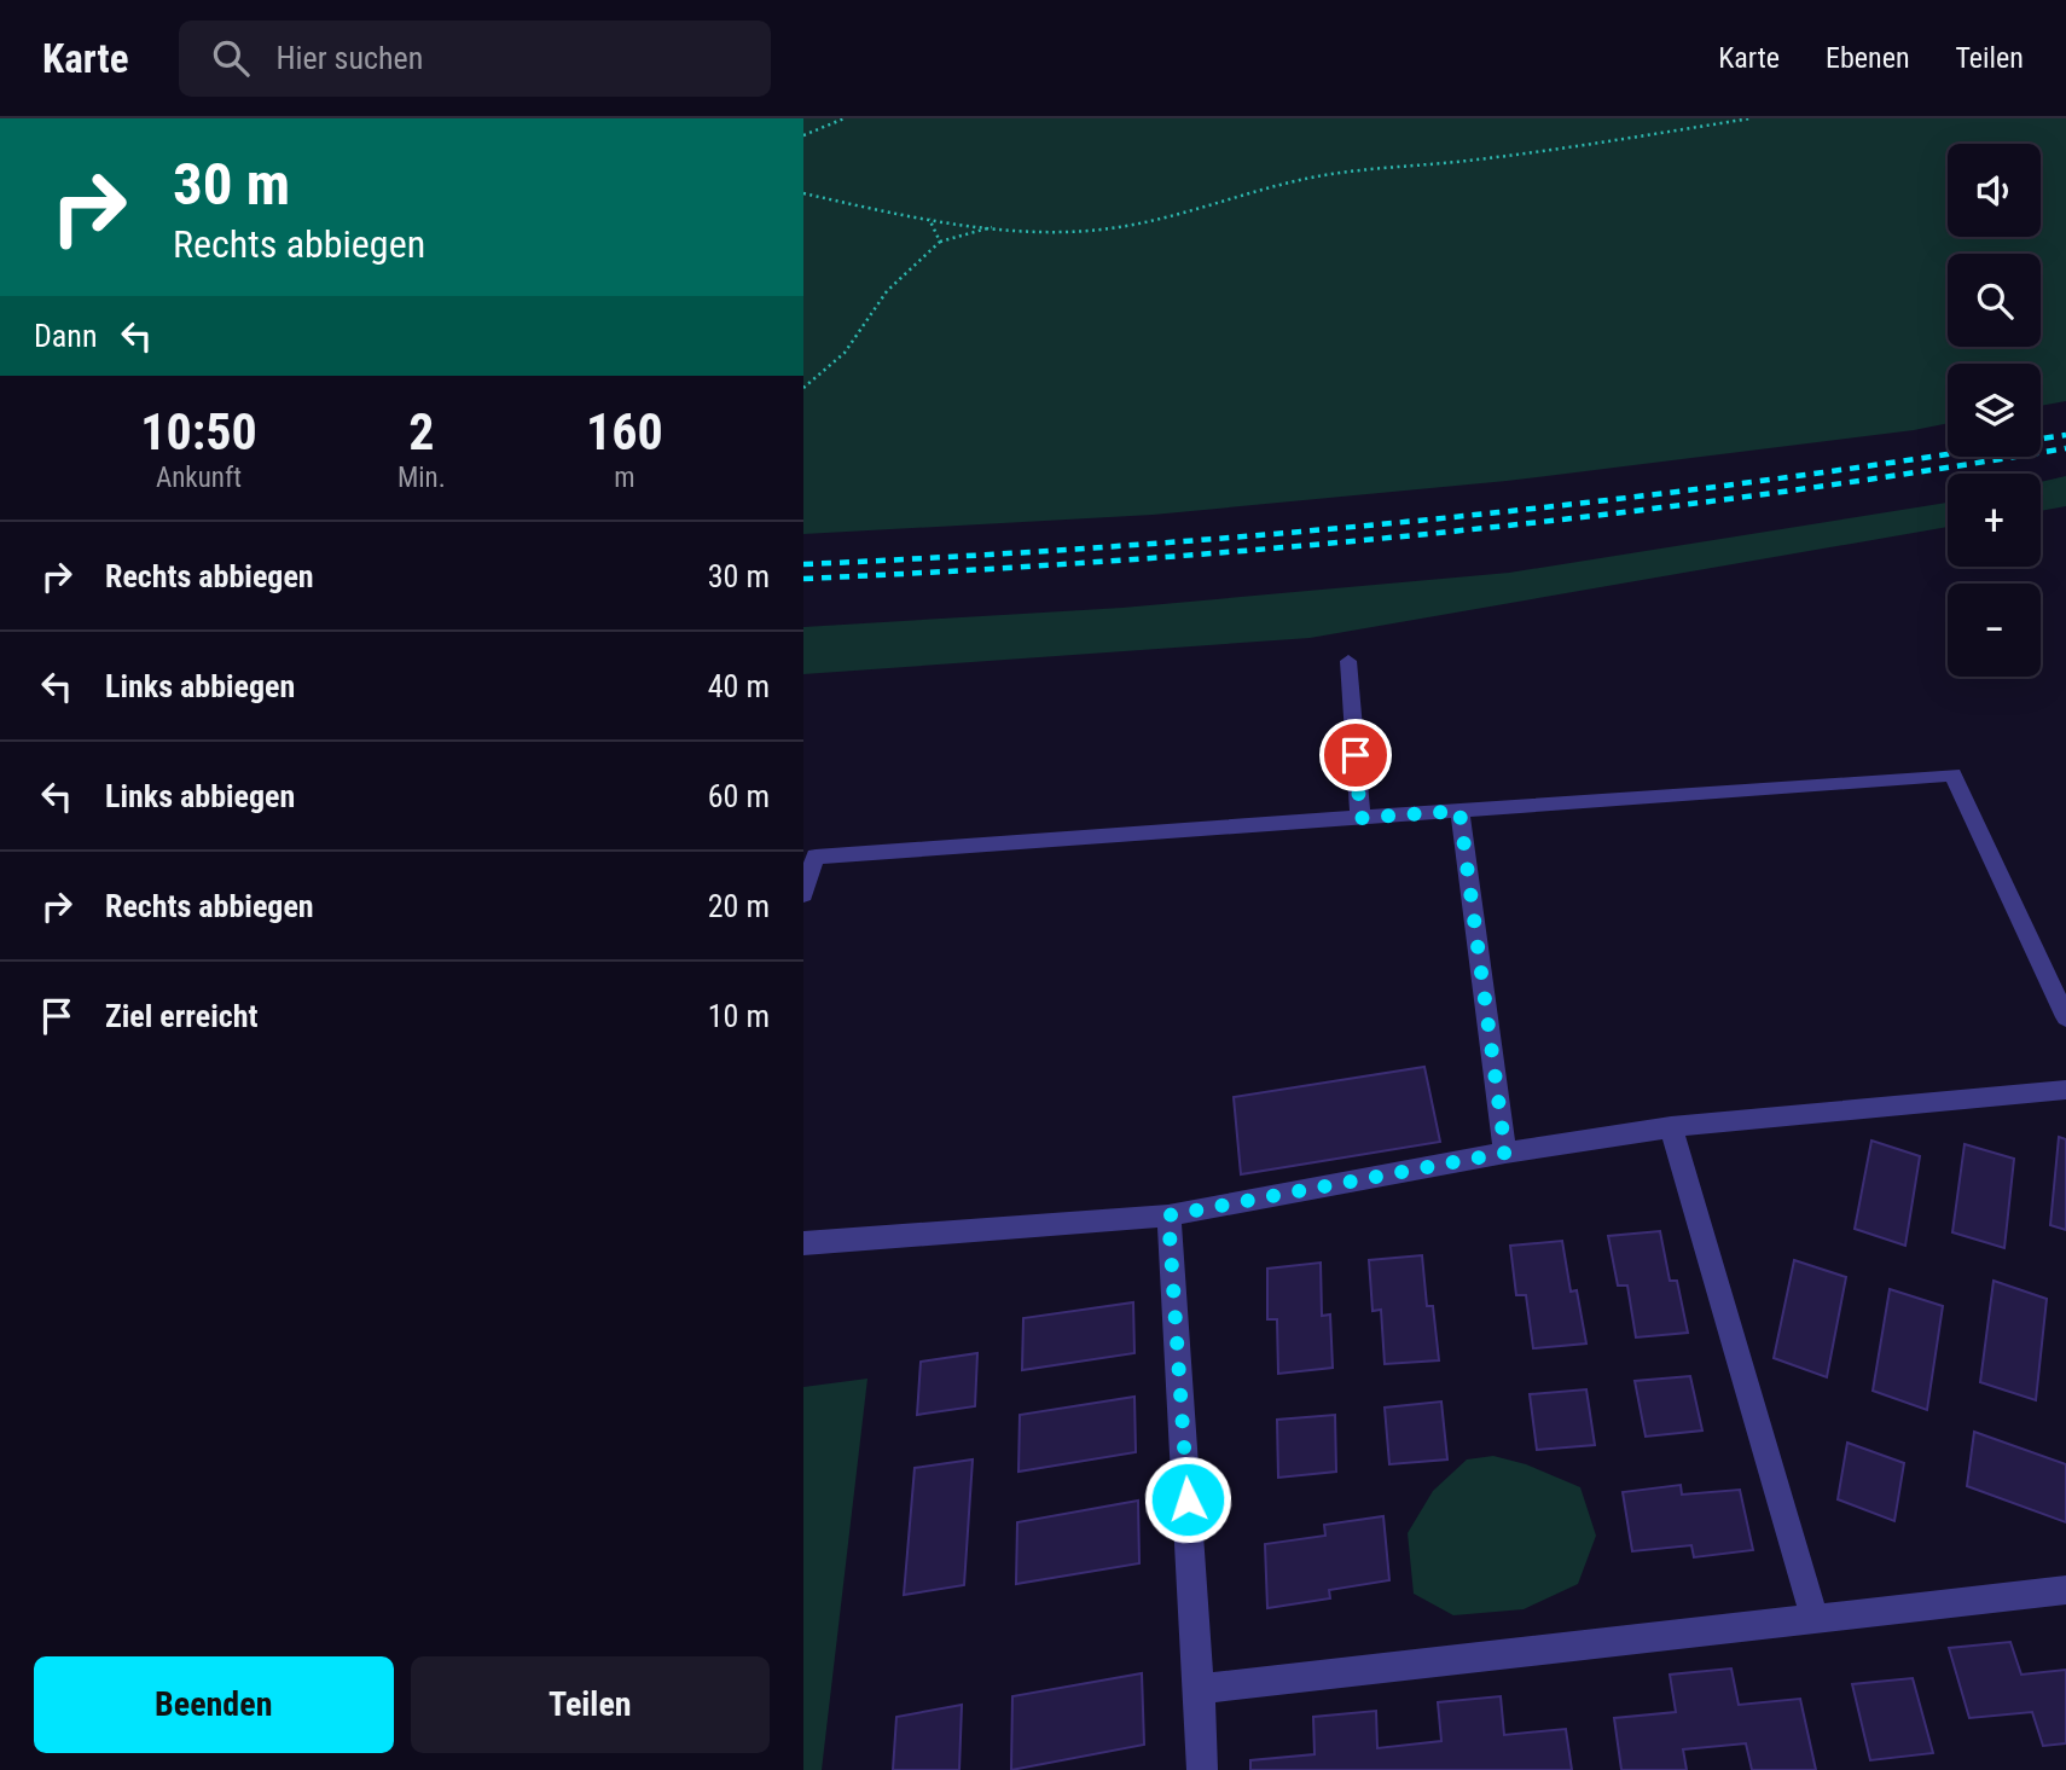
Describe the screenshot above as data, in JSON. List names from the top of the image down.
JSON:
{
  "page": {
    "header": "Karte",
    "search": "Hier suchen",
    "nav": ["Karte", "Ebenen", "Teilen"],
    "turn": ["30 m", "Rechts abbiegen"],
    "map_buttons": ["+", "−"],
    "then": "Dann",
    "eta": [
      "10:50",
      "Ankunft",
      "2",
      "Min.",
      "160",
      "m"
    ],
    "list": [
      {
        "name": "Rechts abbiegen",
        "value": "30 m"
      },
      {
        "name": "Links abbiegen",
        "value": "40 m"
      },
      {
        "name": "Links abbiegen",
        "value": "60 m"
      },
      {
        "name": "Rechts abbiegen",
        "value": "20 m"
      },
      {
        "name": "Ziel erreicht",
        "value": "10 m"
      }
    ],
    "buttons": ["Beenden", "Teilen"]
  }
}
